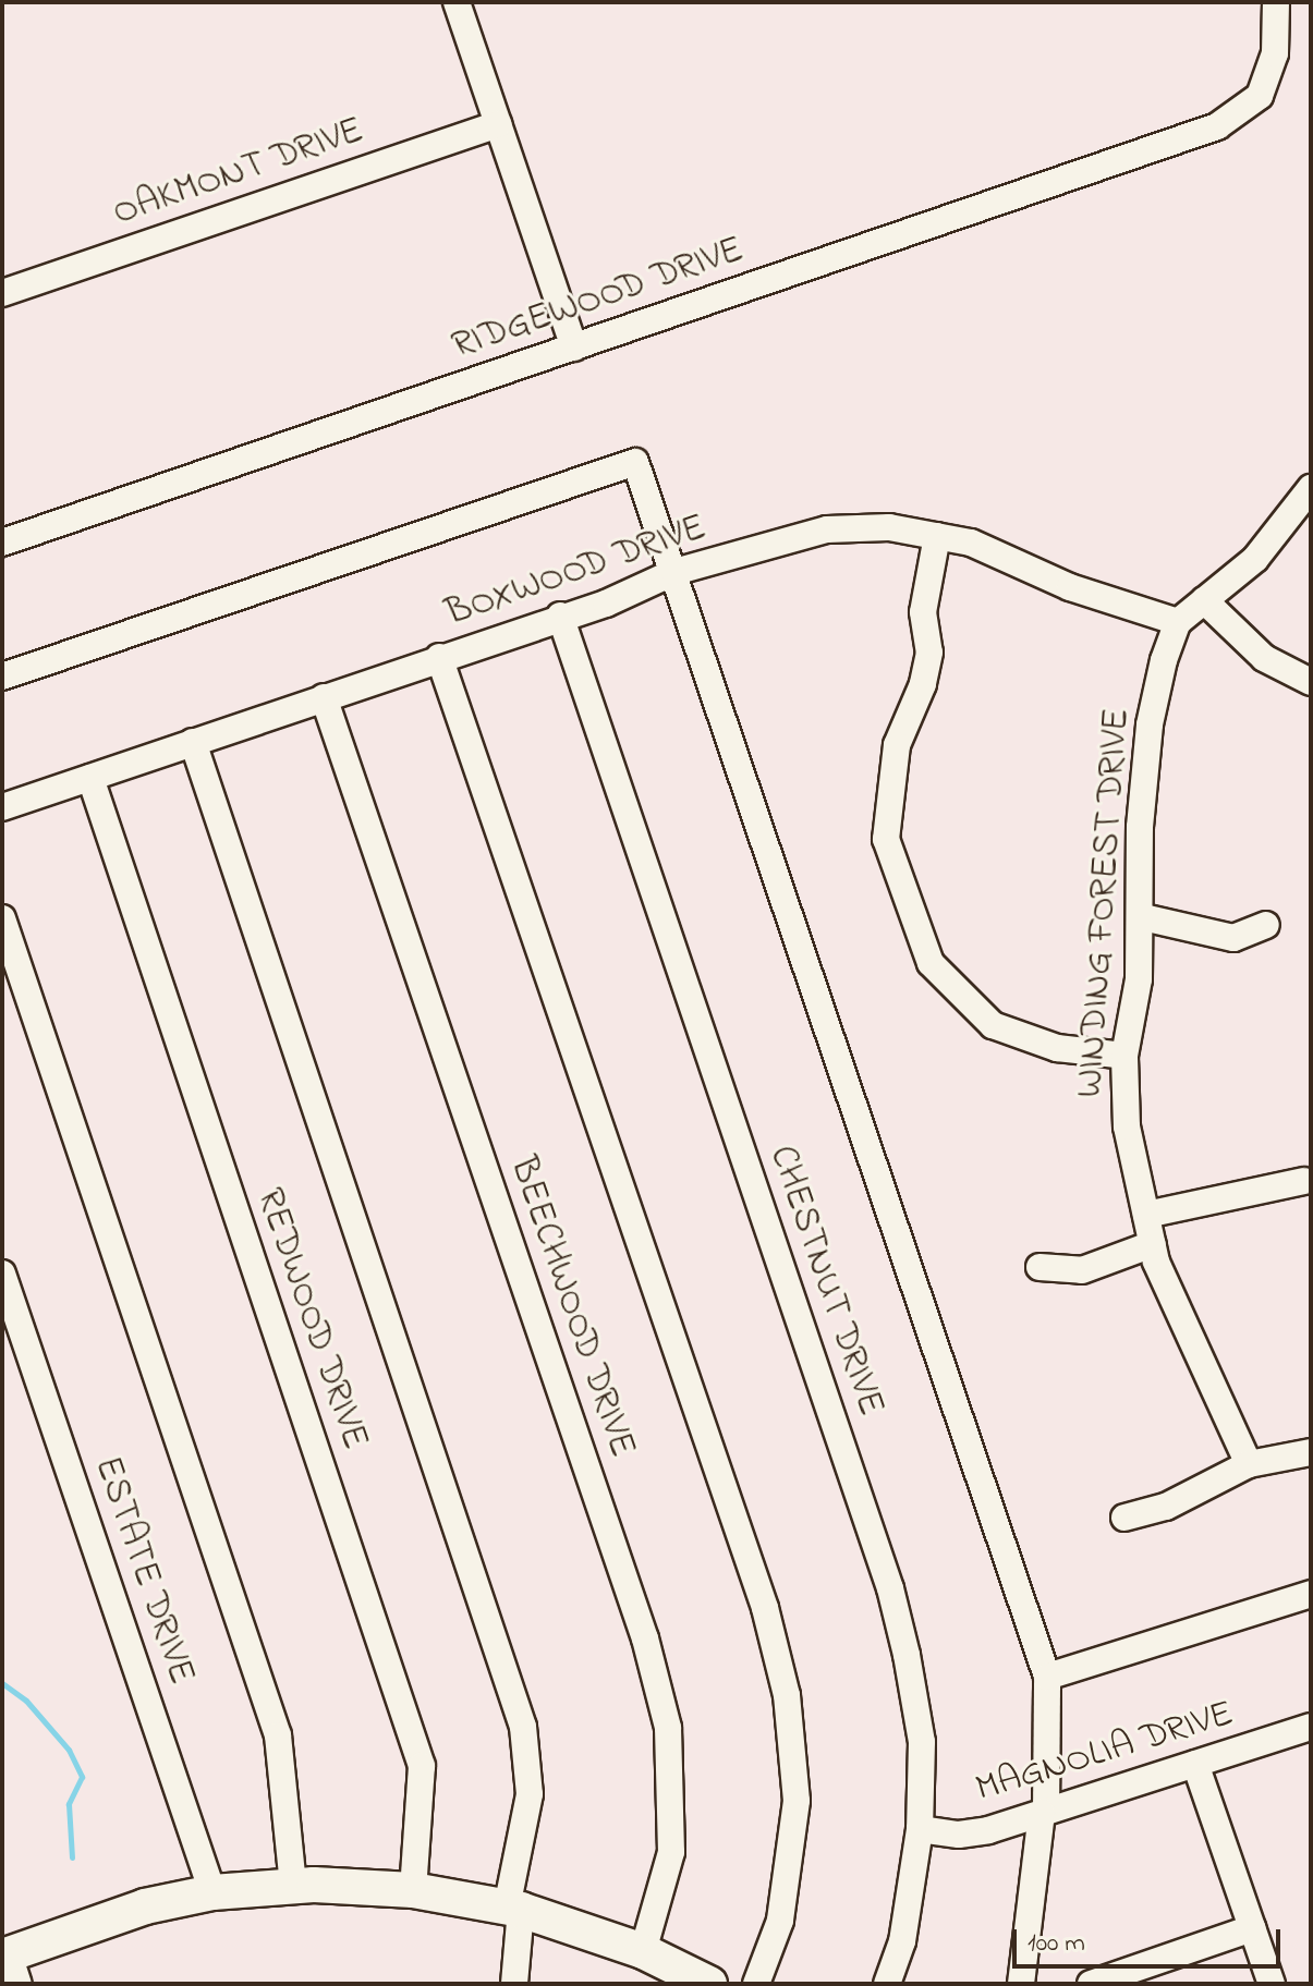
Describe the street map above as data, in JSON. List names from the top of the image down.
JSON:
{
  "streets": {
    "street": [
      "OAKMONT DRIVE",
      "RIDGEWOOD DRIVE",
      "BOXWOOD DRIVE",
      "WINDING FOREST DRIVE",
      "CHESTNUT DRIVE",
      "BEECHWOOD DRIVE",
      "REDWOOD DRIVE",
      "ESTATE DRIVE",
      "MAGNOLIA DRIVE"
    ]
  },
  "crossings": [
    ["BOXWOOD DRIVE", "WINDING FOREST DRIVE"],
    ["BOXWOOD DRIVE", "CHESTNUT DRIVE"],
    ["BOXWOOD DRIVE", "BEECHWOOD DRIVE"],
    ["BOXWOOD DRIVE", "REDWOOD DRIVE"],
    ["CHESTNUT DRIVE", "MAGNOLIA DRIVE"]
  ],
  "scale_bar": "100 m"
}
